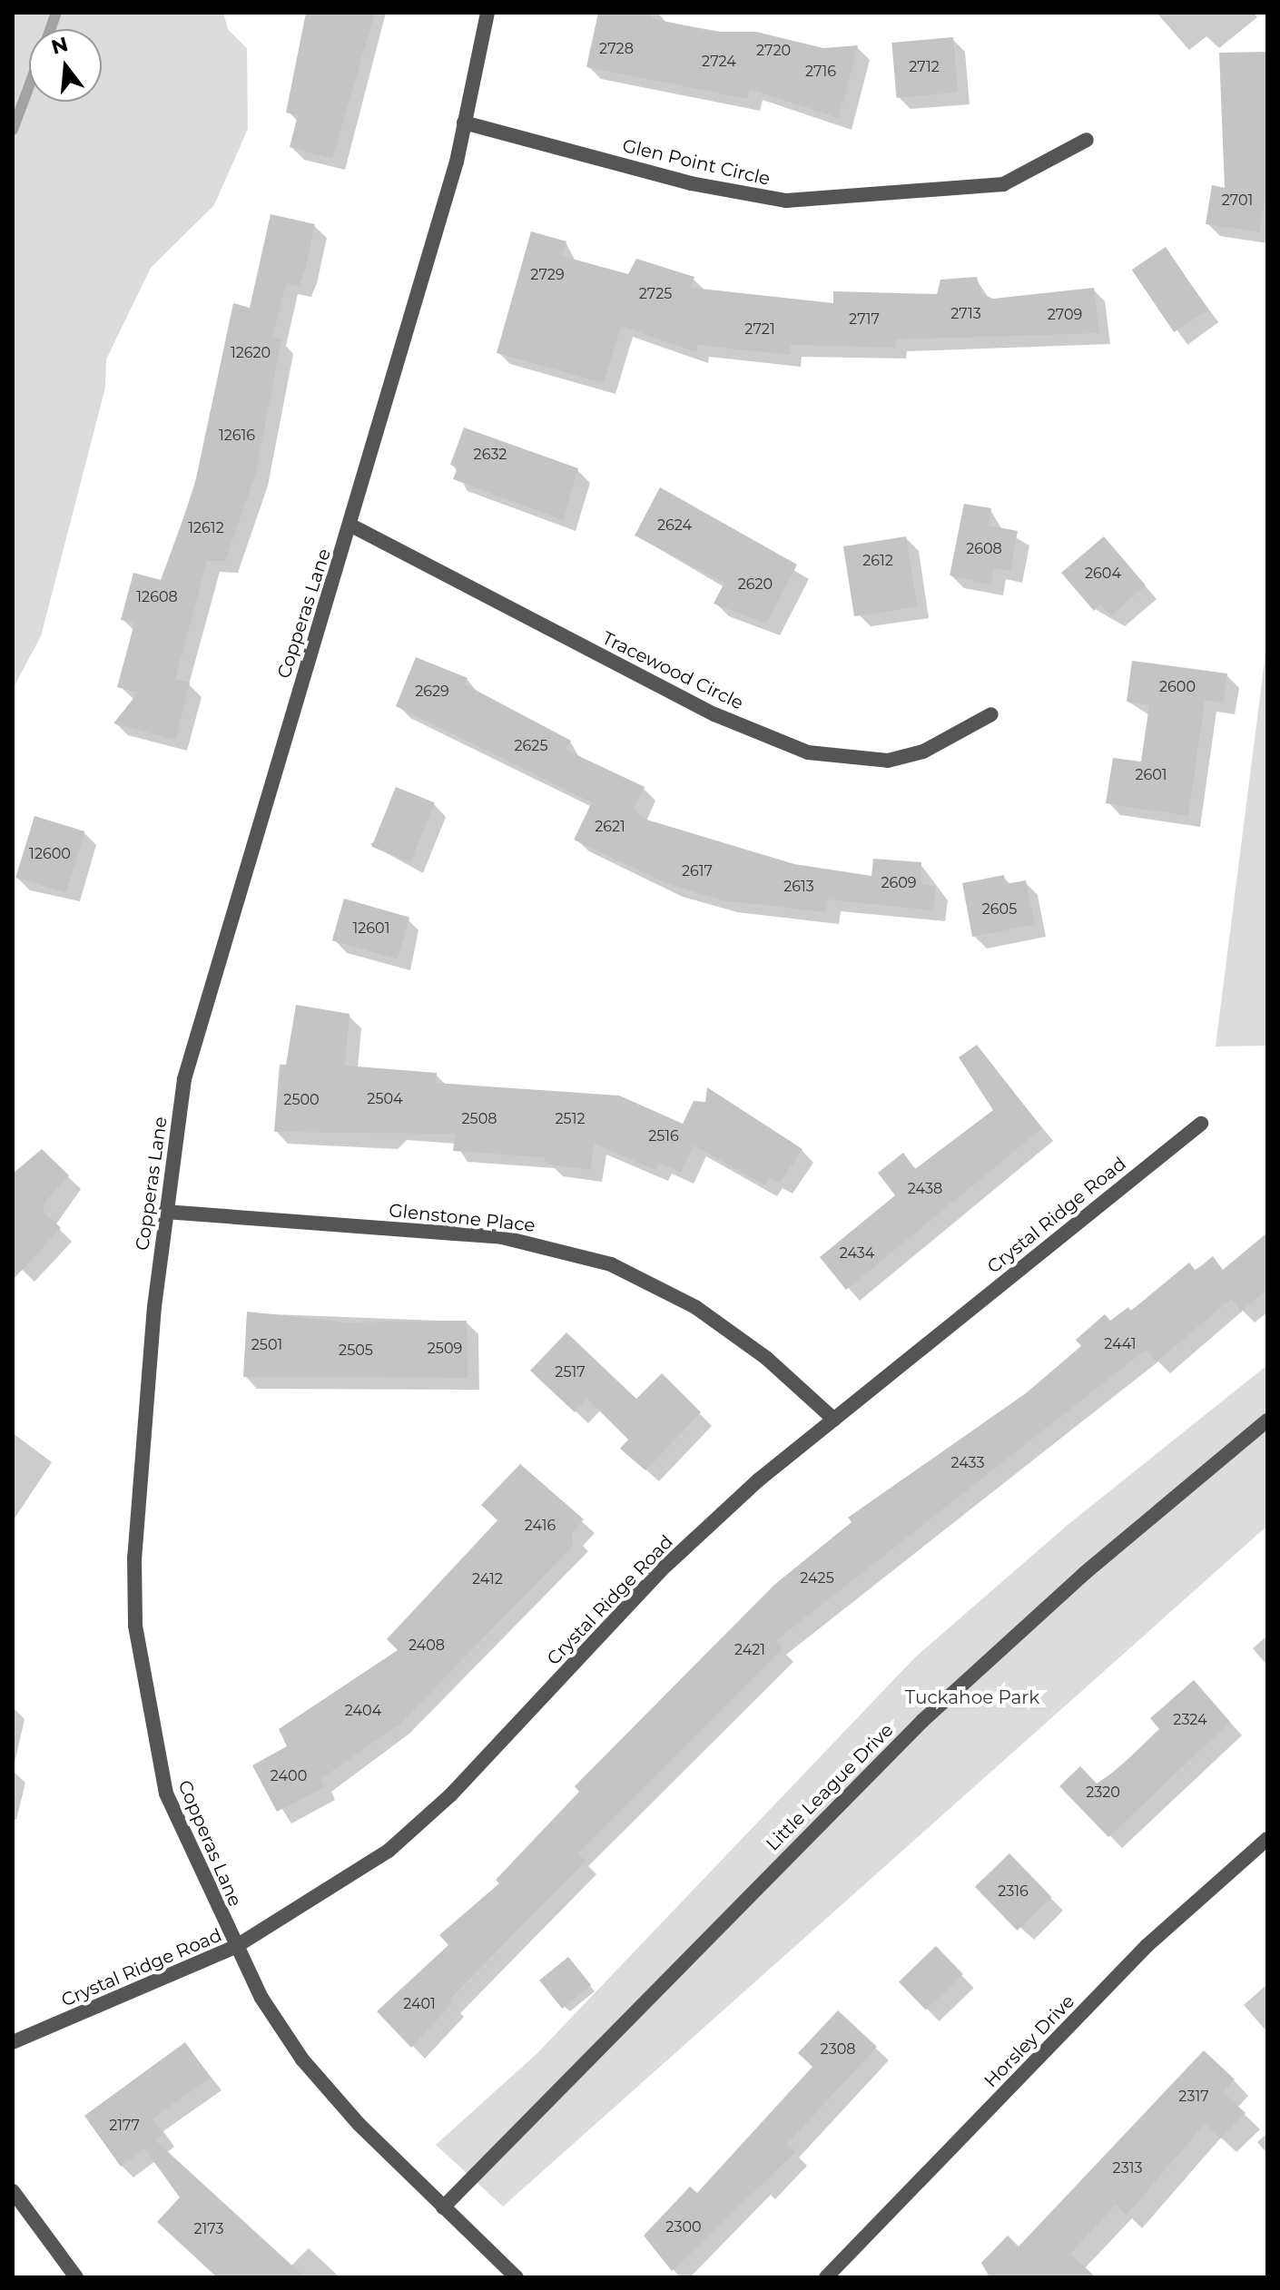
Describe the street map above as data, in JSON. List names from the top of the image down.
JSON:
{
  "streets": {
    "street": [
      "Glen Point Circle",
      "Copperas Lane",
      "Tracewood Circle",
      "Crystal Ridge Road",
      "Glenstone Place",
      "Little League Drive",
      "Horsley Drive"
    ]
  },
  "crossings": [
    ["Glen Point Circle", "Copperas Lane"],
    ["Copperas Lane", "Tracewood Circle"],
    ["Copperas Lane", "Crystal Ridge Road"],
    ["Copperas Lane", "Glenstone Place"],
    ["Copperas Lane", "Little League Drive"],
    ["Crystal Ridge Road", "Glenstone Place"]
  ],
  "parks": ["Tuckahoe Park"],
  "house_numbers": [
    "2728",
    "2720",
    "2724",
    "2712",
    "2716",
    "2701",
    "2729",
    "2725",
    "2713",
    "2709",
    "2717",
    "2721",
    "12620",
    "12616",
    "2632",
    "2624",
    "12612",
    "2608",
    "2612",
    "2604",
    "2620",
    "12608",
    "2600",
    "2629",
    "2625",
    "2601",
    "2621",
    "12600",
    "2617",
    "2609",
    "2613",
    "2605",
    "12601",
    "2504",
    "2500",
    "2508",
    "2512",
    "2516",
    "2438",
    "2434",
    "2441",
    "2501",
    "2509",
    "2505",
    "2517",
    "2433",
    "2416",
    "2425",
    "2412",
    "2408",
    "2421",
    "2404",
    "2324",
    "2400",
    "2320",
    "2316",
    "2401",
    "2308",
    "2317",
    "2177",
    "2313",
    "2300",
    "2173"
  ],
  "north": "top"
}
